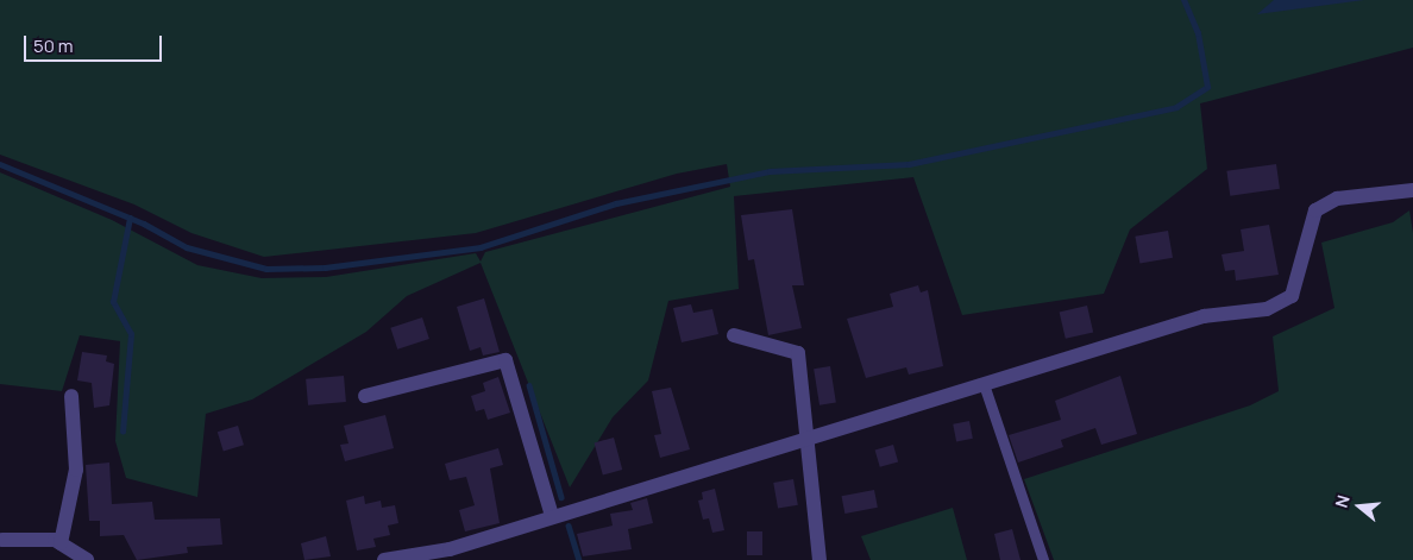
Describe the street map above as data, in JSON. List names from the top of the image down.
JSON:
{
  "scale_bar": "50 m",
  "north": "left"
}
